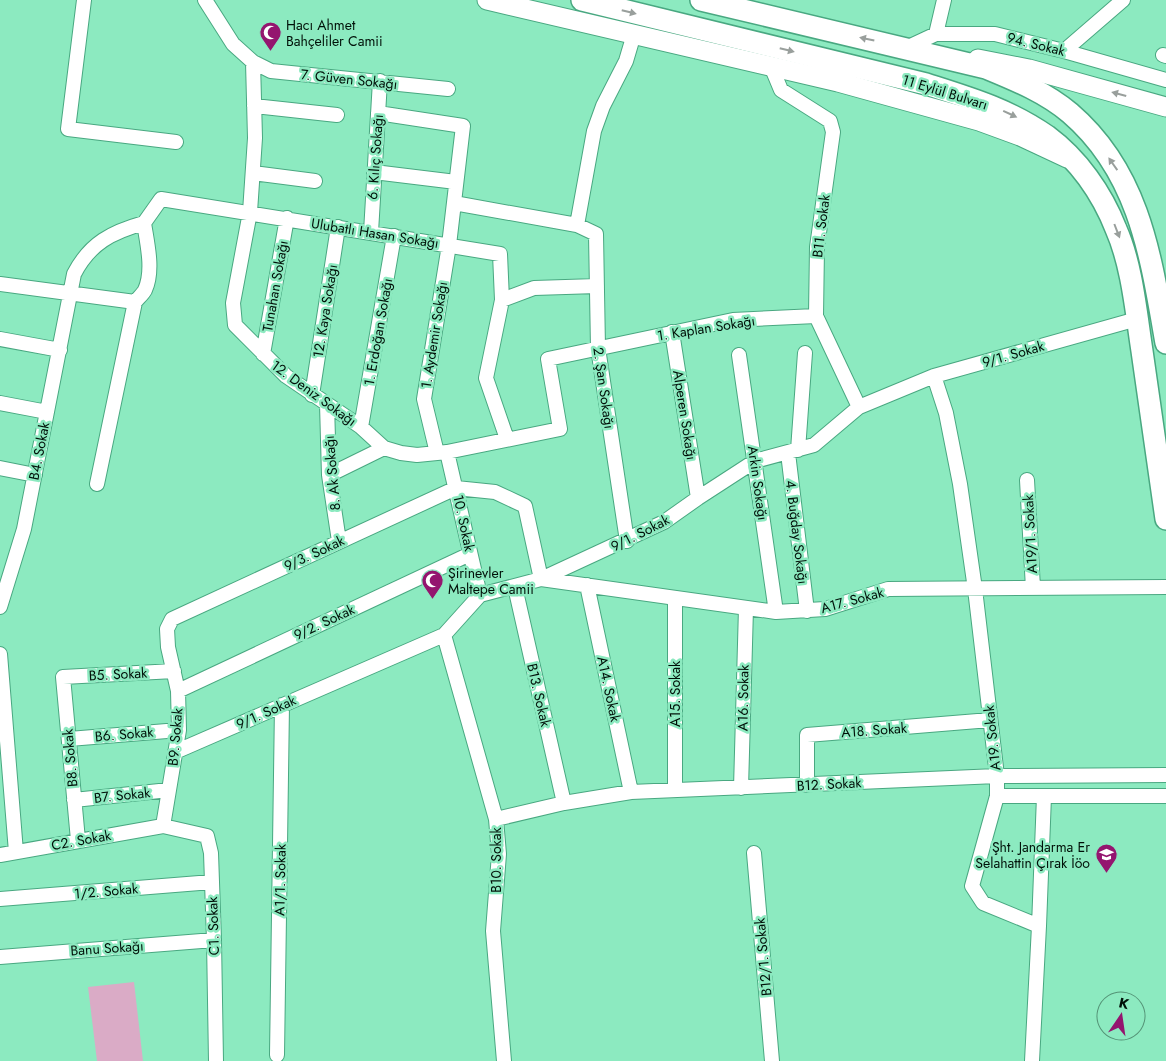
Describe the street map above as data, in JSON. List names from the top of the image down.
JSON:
{
  "streets": {
    "main road": ["11 Eylül Bulvarı"],
    "street": [
      "94. Sokak",
      "7. Güven Sokağı",
      "6. Kılıç Sokağı",
      "B11. Sokak",
      "Ulubatlı Hasan Sokağı",
      "Tunahan Sokağı",
      "12. Kaya Sokağı",
      "1. Kaplan Sokağı",
      "1. Erdoğan Sokağı",
      "1. Aydemir Sokağı",
      "9/1. Sokak",
      "2. Şan Sokağı",
      "12. Deniz Sokağı",
      "Alperen Sokağı",
      "B4. Sokak",
      "8. Ak Sokağı",
      "Arkin Sokağı",
      "10. Sokak",
      "4. Buğday Sokağı",
      "A19/1. Sokak",
      "9/3. Sokak",
      "A17. Sokak",
      "9/2. Sokak",
      "B5. Sokak",
      "A14. Sokak",
      "A15. Sokak",
      "B13. Sokak",
      "A16. Sokak",
      "A18. Sokak",
      "B6. Sokak",
      "B9. Sokak",
      "A19. Sokak",
      "B8. Sokak",
      "B12. Sokak",
      "B7. Sokak",
      "C2. Sokak",
      "B10. Sokak",
      "A1/1. Sokak",
      "1/2. Sokak",
      "C1. Sokak",
      "Banu Sokağı",
      "B12/1. Sokak"
    ]
  },
  "crossings": [
    ["7. Güven Sokağı", "6. Kılıç Sokağı"],
    ["7. Güven Sokağı", "12. Deniz Sokağı"],
    ["11 Eylül Bulvarı", "9/1. Sokak"],
    ["6. Kılıç Sokağı", "Ulubatlı Hasan Sokağı"],
    ["6. Kılıç Sokağı", "1. Aydemir Sokağı"],
    ["B11. Sokak", "1. Kaplan Sokağı"],
    ["B11. Sokak", "9/1. Sokak"],
    ["Ulubatlı Hasan Sokağı", "Tunahan Sokağı"],
    ["Ulubatlı Hasan Sokağı", "12. Kaya Sokağı"],
    ["Ulubatlı Hasan Sokağı", "1. Erdoğan Sokağı"],
    ["Ulubatlı Hasan Sokağı", "1. Aydemir Sokağı"],
    ["Ulubatlı Hasan Sokağı", "12. Deniz Sokağı"],
    ["Ulubatlı Hasan Sokağı", "B4. Sokak"],
    ["Tunahan Sokağı", "12. Deniz Sokağı"],
    ["12. Kaya Sokağı", "12. Deniz Sokağı"],
    ["1. Kaplan Sokağı", "2. Şan Sokağı"],
    ["1. Kaplan Sokağı", "12. Deniz Sokağı"],
    ["1. Kaplan Sokağı", "Alperen Sokağı"],
    ["1. Erdoğan Sokağı", "12. Deniz Sokağı"],
    ["1. Aydemir Sokağı", "12. Deniz Sokağı"],
    ["1. Aydemir Sokağı", "10. Sokak"],
    ["9/1. Sokak", "2. Şan Sokağı"],
    ["9/1. Sokak", "Alperen Sokağı"],
    ["9/1. Sokak", "Arkin Sokağı"],
    ["9/1. Sokak", "10. Sokak"],
    ["9/1. Sokak", "4. Buğday Sokağı"],
    ["9/1. Sokak", "A17. Sokak"],
    ["9/1. Sokak", "B13. Sokak"],
    ["9/1. Sokak", "B9. Sokak"],
    ["9/1. Sokak", "A19. Sokak"],
    ["9/1. Sokak", "B10. Sokak"],
    ["9/1. Sokak", "A1/1. Sokak"],
    ["12. Deniz Sokağı", "8. Ak Sokağı"],
    ["12. Deniz Sokağı", "10. Sokak"],
    ["8. Ak Sokağı", "9/3. Sokak"],
    ["Arkin Sokağı", "A17. Sokak"],
    ["10. Sokak", "9/3. Sokak"],
    ["10. Sokak", "9/2. Sokak"],
    ["4. Buğday Sokağı", "A17. Sokak"],
    ["A19/1. Sokak", "A17. Sokak"],
    ["9/3. Sokak", "B9. Sokak"],
    ["A17. Sokak", "A14. Sokak"],
    ["A17. Sokak", "A15. Sokak"],
    ["A17. Sokak", "A16. Sokak"],
    ["A17. Sokak", "A19. Sokak"],
    ["9/2. Sokak", "B9. Sokak"],
    ["B5. Sokak", "B9. Sokak"],
    ["B5. Sokak", "B8. Sokak"],
    ["A14. Sokak", "B12. Sokak"],
    ["A15. Sokak", "B12. Sokak"],
    ["B13. Sokak", "B12. Sokak"],
    ["A16. Sokak", "B12. Sokak"],
    ["A18. Sokak", "A19. Sokak"],
    ["A18. Sokak", "B12. Sokak"],
    ["B6. Sokak", "B9. Sokak"],
    ["B6. Sokak", "B8. Sokak"],
    ["B9. Sokak", "B7. Sokak"],
    ["B9. Sokak", "C2. Sokak"],
    ["B9. Sokak", "C1. Sokak"],
    ["A19. Sokak", "B12. Sokak"],
    ["B8. Sokak", "B7. Sokak"],
    ["B8. Sokak", "C2. Sokak"],
    ["B12. Sokak", "B10. Sokak"],
    ["C2. Sokak", "C1. Sokak"],
    ["1/2. Sokak", "C1. Sokak"],
    ["C1. Sokak", "Banu Sokağı"]
  ],
  "places": {
    "mosque": ["Hacı Ahmet Bahçeliler Camii", "Şirinevler Maltepe Camii"],
    "school or university": ["Şht. Jandarma Er Selahattin Çırak İöo"]
  },
  "north": "top"
}
